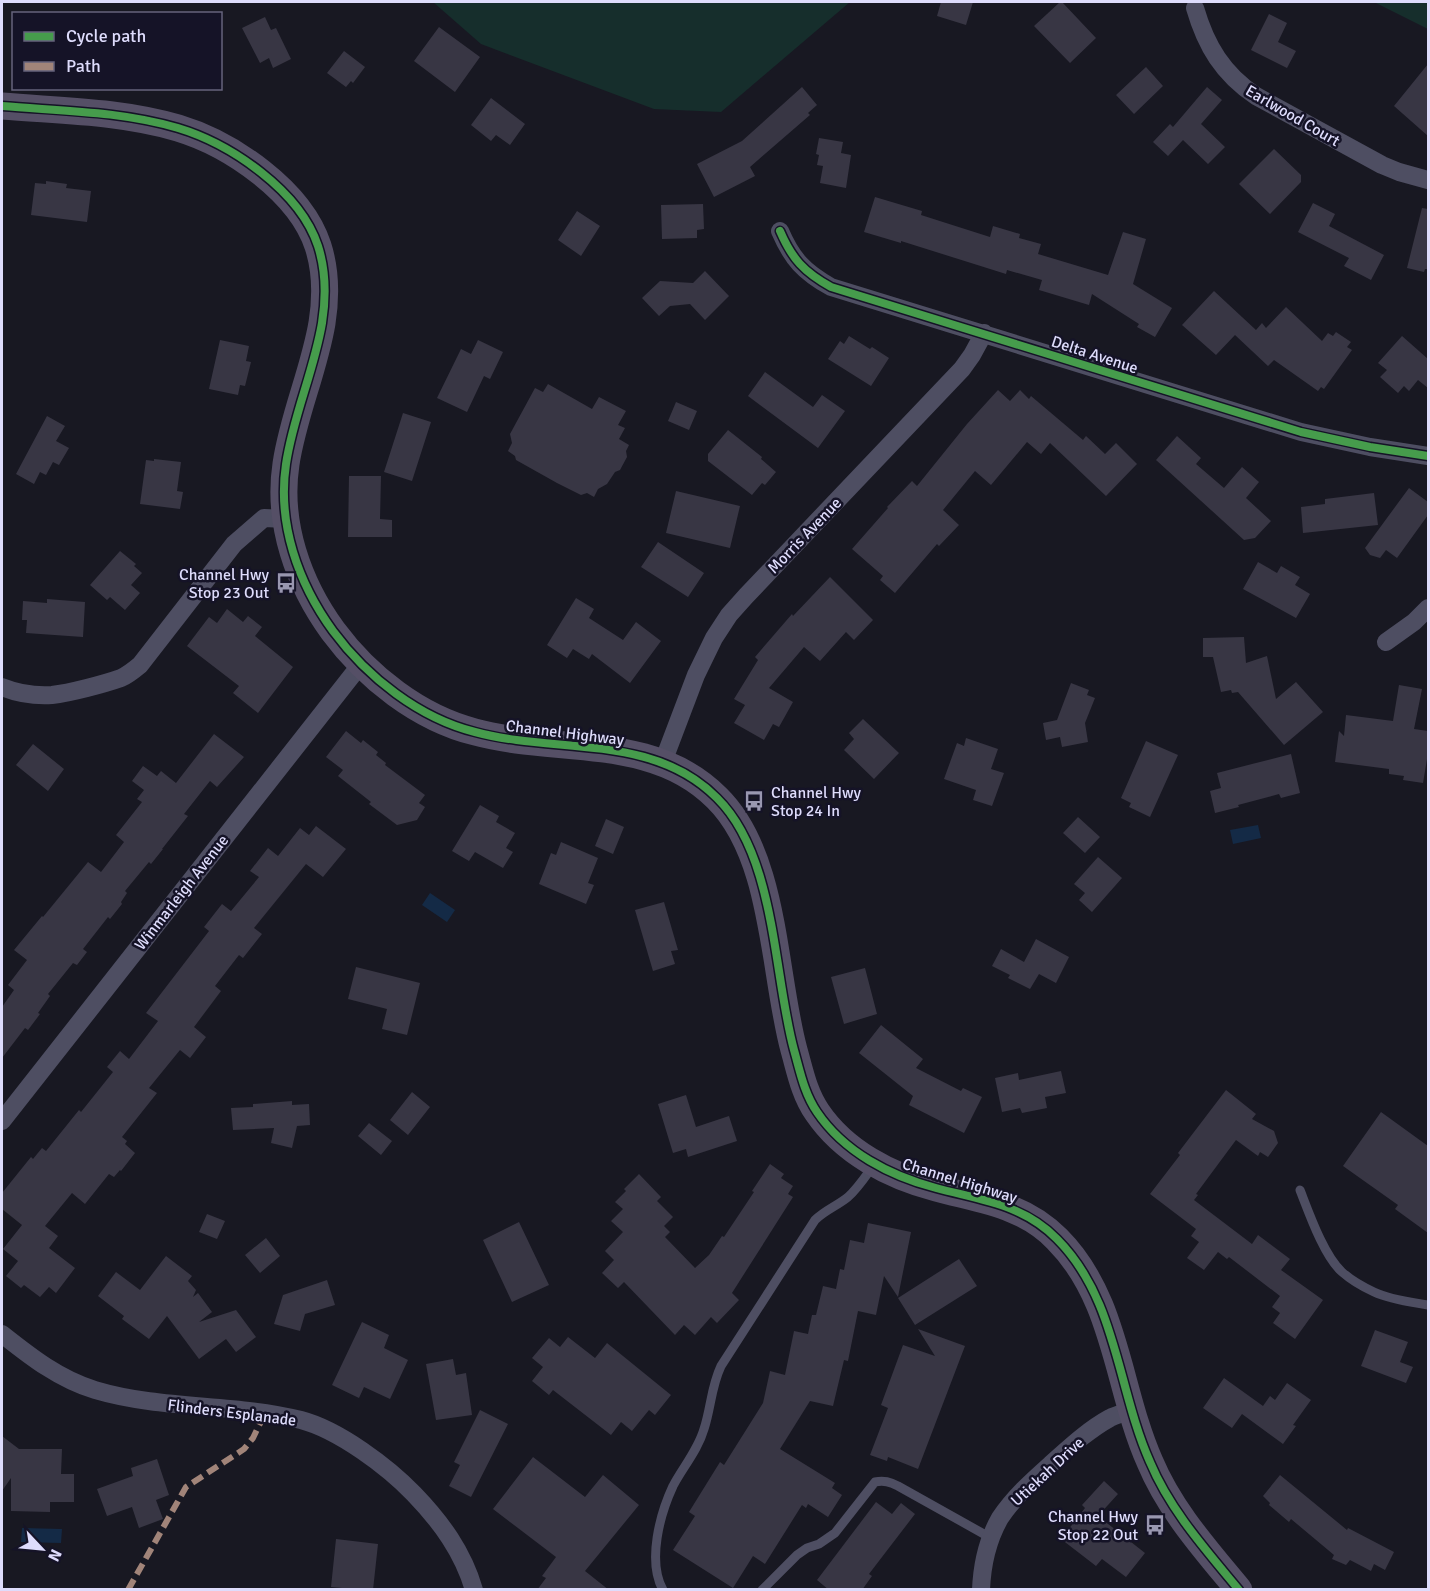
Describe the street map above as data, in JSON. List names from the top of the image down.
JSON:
{
  "streets": {
    "main road": ["Channel Highway"],
    "street": [
      "Earlwood Court",
      "Delta Avenue",
      "Morris Avenue",
      "Winmarleigh Avenue",
      "Flinders Esplanade",
      "Utiekah Drive"
    ]
  },
  "crossings": [
    ["Delta Avenue", "Morris Avenue"],
    ["Morris Avenue", "Channel Highway"],
    ["Channel Highway", "Winmarleigh Avenue"],
    ["Channel Highway", "Utiekah Drive"]
  ],
  "places": {
    "bus stop": ["Channel Hwy Stop 23 Out", "Channel Hwy Stop 24 In", "Channel Hwy Stop 22 Out"]
  },
  "legend": ["Cycle path", "Path"],
  "north": "bottom right"
}
